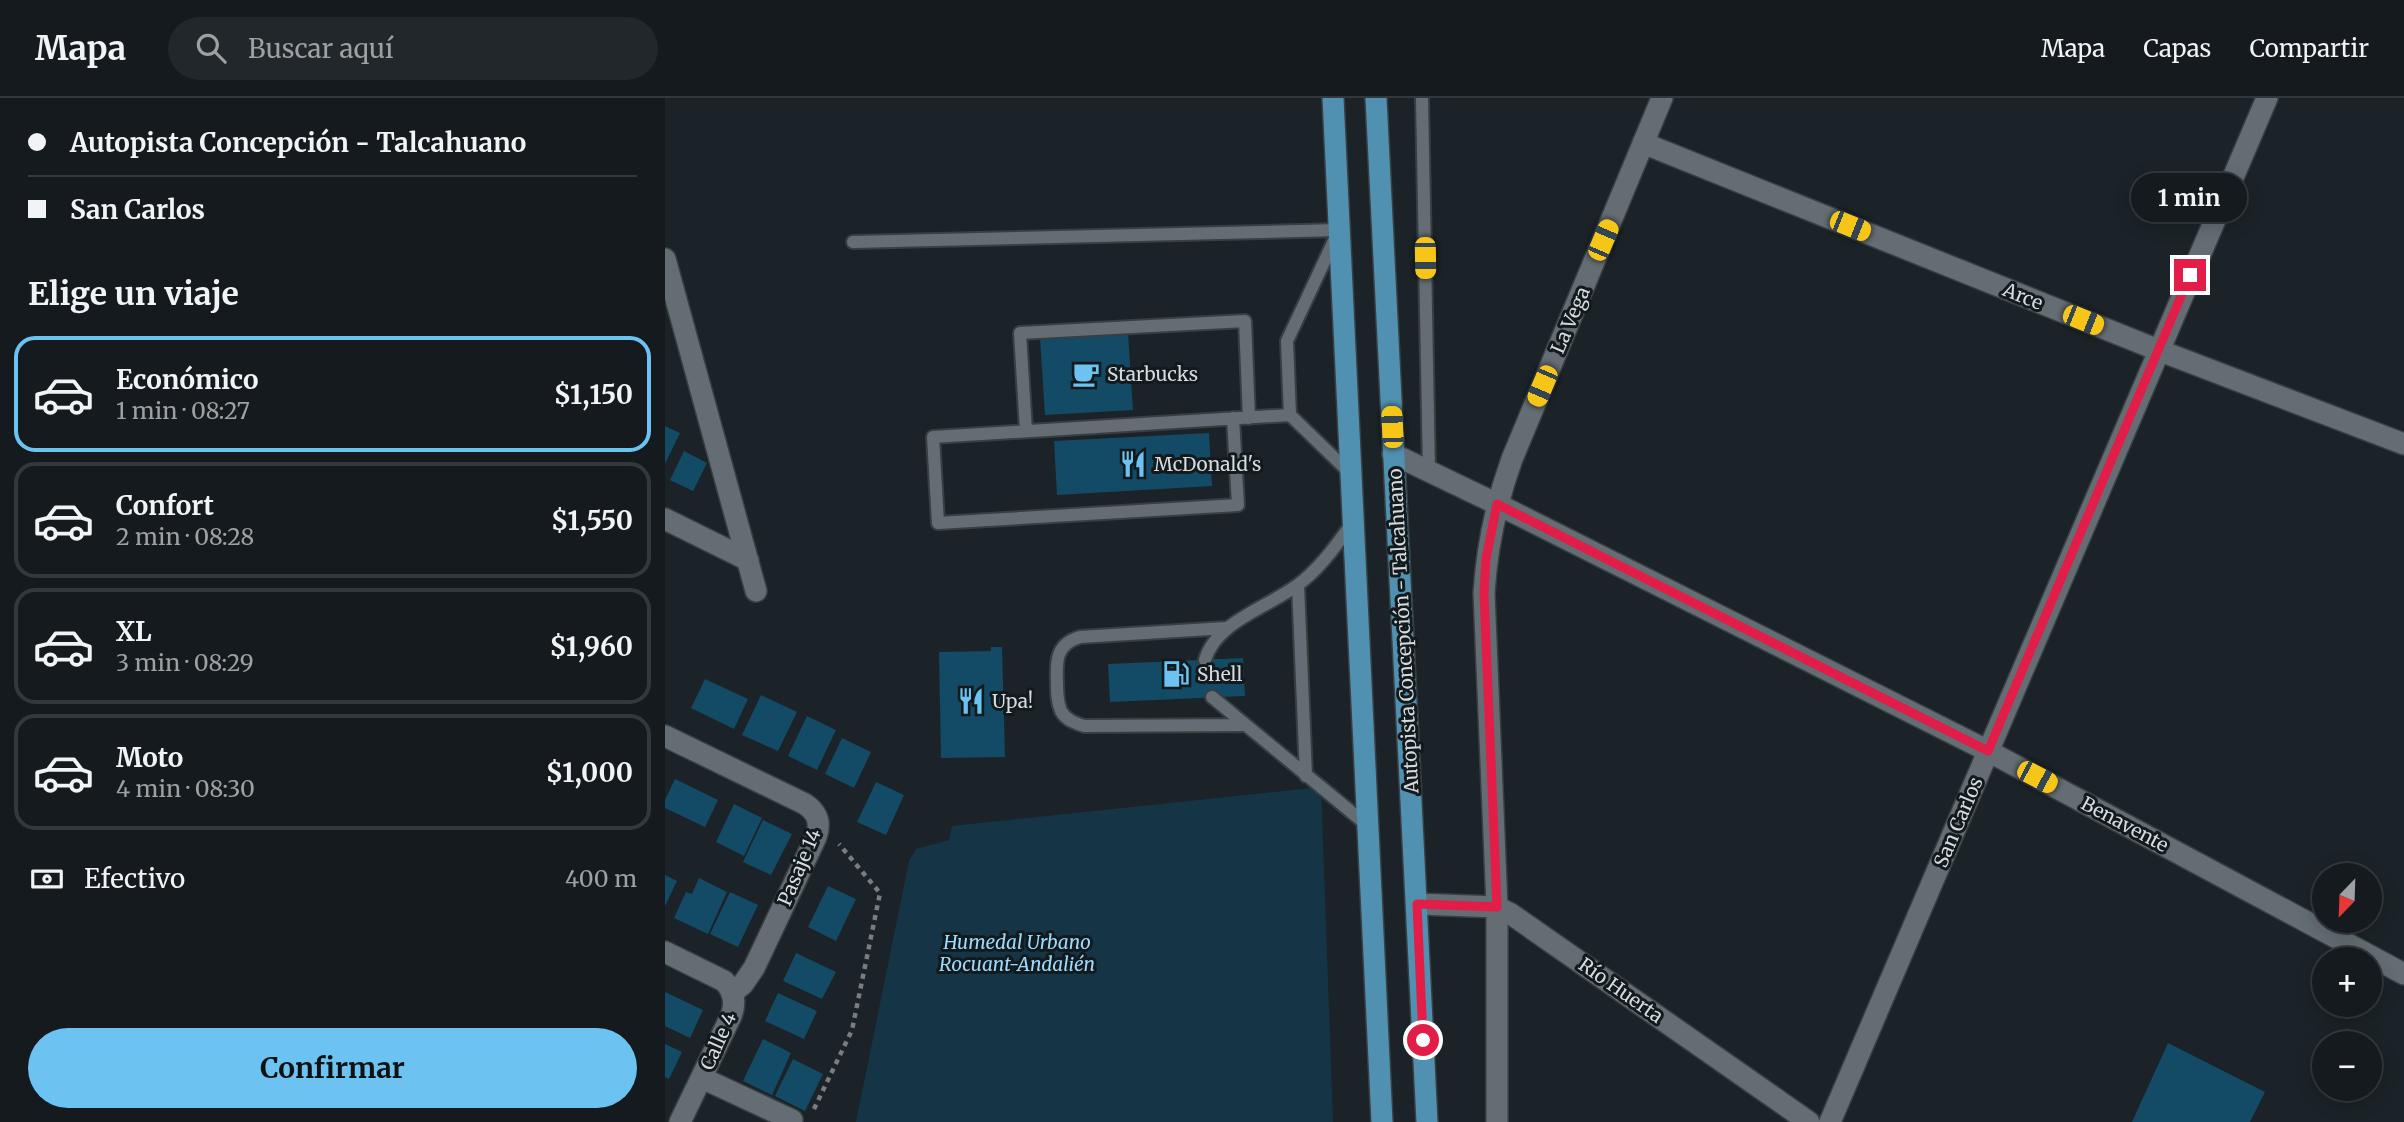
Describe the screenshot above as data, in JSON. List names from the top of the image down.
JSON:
{
  "streets": {
    "main road": ["Autopista Concepción - Talcahuano"],
    "street": [
      "Arce",
      "La Vega",
      "San Carlos",
      "Benavente",
      "Pasaje 14",
      "Río Huerta",
      "Calle 4"
    ]
  },
  "crossings": [
    ["Arce", "La Vega"],
    ["Arce", "San Carlos"],
    ["La Vega", "Benavente"],
    ["La Vega", "Río Huerta"],
    ["Autopista Concepción - Talcahuano", "Benavente"],
    ["Autopista Concepción - Talcahuano", "Río Huerta"],
    ["San Carlos", "Benavente"],
    ["Pasaje 14", "Calle 4"]
  ],
  "parks": ["Humedal Urbano Rocuant-Andalién"],
  "places": {
    "cafe": ["Starbucks"],
    "restaurant": ["McDonald's", "Upa!"],
    "fuel station": ["Shell"]
  },
  "north": "bottom left",
  "page": {
    "header": "Mapa",
    "search": "Buscar aquí",
    "nav": ["Mapa", "Capas", "Compartir"],
    "banner": ["Autopista Concepción - Talcahuano", "San Carlos"],
    "bubble": "1 min",
    "heading": "Elige un viaje",
    "list": [
      {
        "name": "Económico",
        "note": "1 min · 08:27",
        "value": "$1,150"
      },
      {
        "name": "Confort",
        "note": "2 min · 08:28",
        "value": "$1,550"
      },
      {
        "name": "XL",
        "note": "3 min · 08:29",
        "value": "$1,960"
      },
      {
        "name": "Moto",
        "note": "4 min · 08:30",
        "value": "$1,000"
      }
    ],
    "pay": ["Efectivo", "400 m"],
    "map_buttons": ["+", "−"],
    "buttons": "Confirmar"
  }
}
